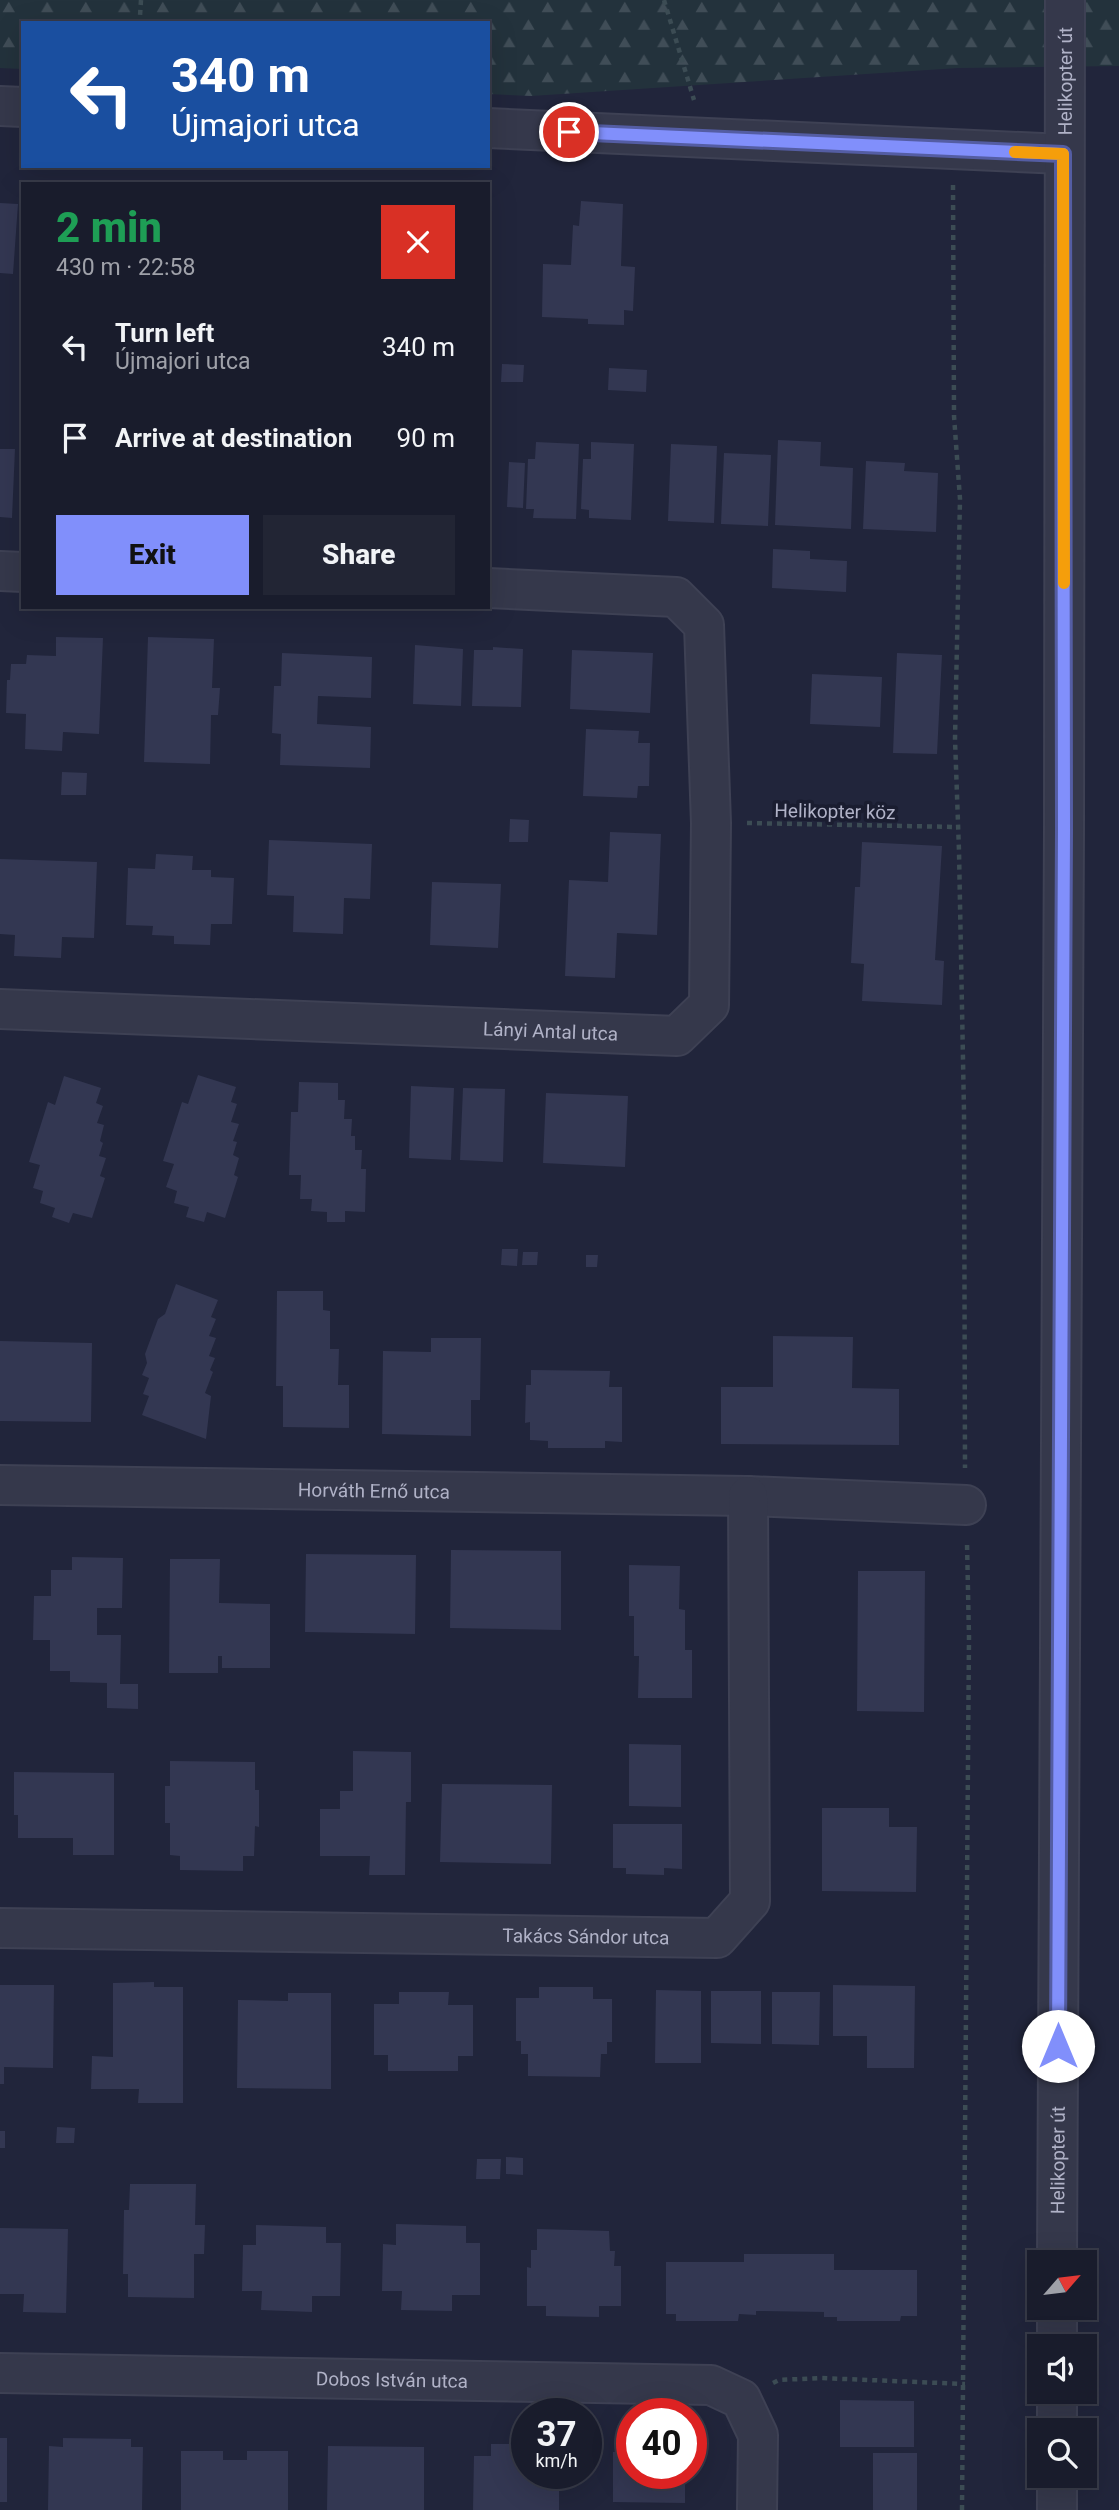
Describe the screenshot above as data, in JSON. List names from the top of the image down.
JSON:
{
  "streets": {
    "street": [
      "Helikopter út",
      "Lányi Antal utca",
      "Horváth Ernő utca",
      "Takács Sándor utca",
      "Dobos István utca"
    ],
    "path": ["Helikopter köz"]
  },
  "crossings": [
    ["Helikopter köz", "Lányi Antal utca"],
    ["Horváth Ernő utca", "Takács Sándor utca"]
  ],
  "north": "top right",
  "page": {
    "turn": ["340 m", "Újmajori utca"],
    "heading": ["2 min", "430 m · 22:58"],
    "list": [
      {
        "name": "Turn left",
        "note": "Újmajori utca",
        "value": "340 m"
      },
      {
        "name": "Arrive at destination",
        "value": "90 m"
      }
    ],
    "buttons": ["Exit", "Share"],
    "speed": "37 km/h",
    "limit": "40"
  }
}
